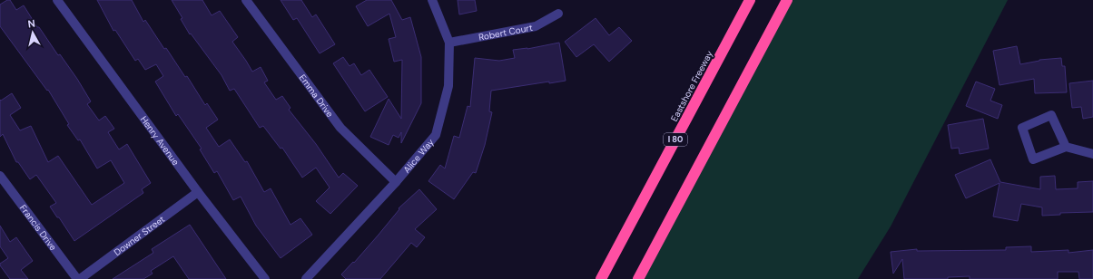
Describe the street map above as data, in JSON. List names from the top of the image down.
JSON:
{
  "streets": {
    "highway": ["Eastshore Freeway", "I 80"],
    "street": [
      "Robert Court",
      "Emma Drive",
      "Henry Avenue",
      "Alice Way",
      "Francis Drive",
      "Downer Street"
    ]
  },
  "crossings": [
    ["Robert Court", "Alice Way"],
    ["Emma Drive", "Alice Way"],
    ["Henry Avenue", "Downer Street"]
  ],
  "north": "top"
}
